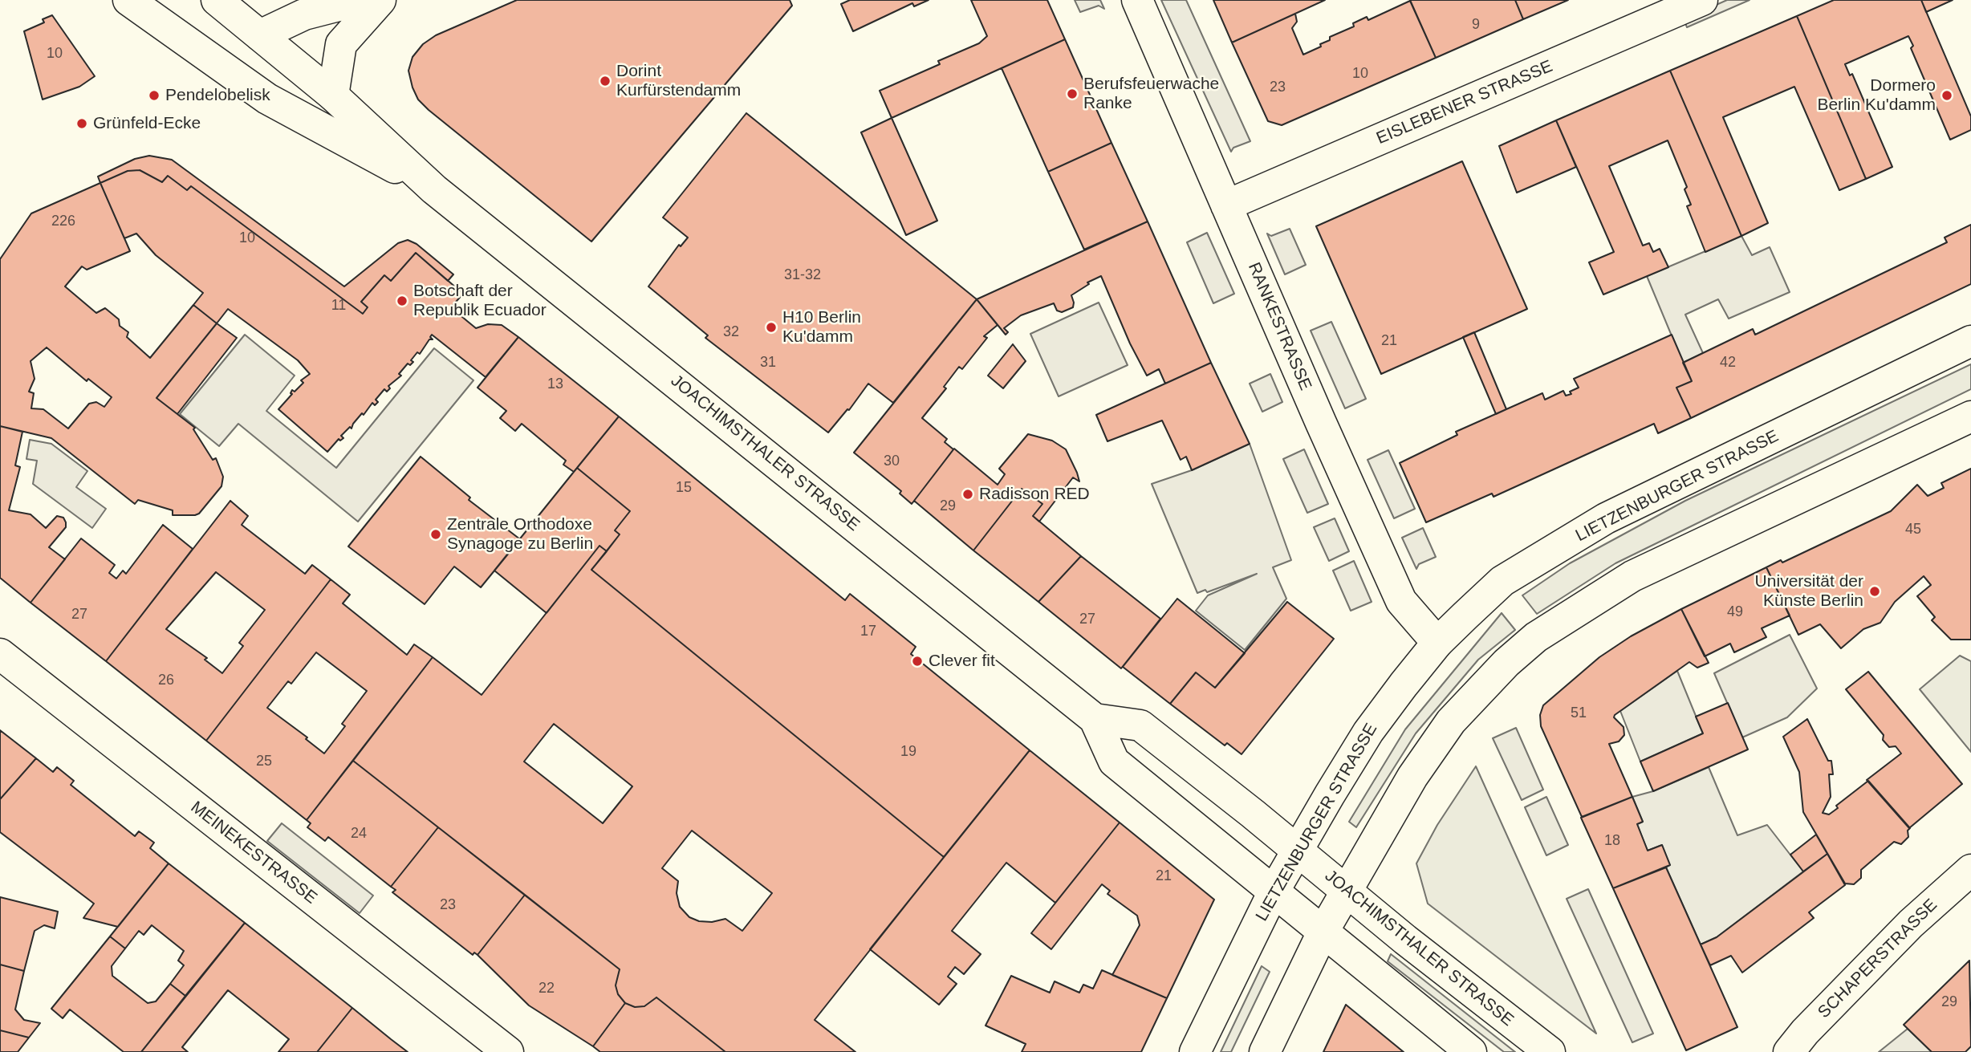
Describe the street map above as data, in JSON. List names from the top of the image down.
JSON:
{
  "streets": {
    "main road": [
      "EISLEBENER STRASSE",
      "RANKESTRASSE",
      "JOACHIMSTHALER STRASSE",
      "LIETZENBURGER STRASSE",
      "MEINEKESTRASSE",
      "SCHAPERSTRASSE"
    ]
  },
  "crossings": [
    ["EISLEBENER STRASSE", "RANKESTRASSE"],
    ["RANKESTRASSE", "LIETZENBURGER STRASSE"],
    ["JOACHIMSTHALER STRASSE", "LIETZENBURGER STRASSE"]
  ],
  "places": [
    "Dorint Kurfürstendamm",
    "Berufsfeuerwache Ranke",
    "Pendelobelisk",
    "Dormero Berlin Ku'damm",
    "Grünfeld-Ecke",
    "Botschaft der Republik Ecuador",
    "H10 Berlin Ku'damm",
    "Radisson RED",
    "Zentrale Orthodoxe Synagoge zu Berlin",
    "Universität der Künste Berlin",
    "Clever fit"
  ],
  "house_numbers": [
    "9",
    "10",
    "10",
    "23",
    "226",
    "10",
    "31-32",
    "11",
    "32",
    "21",
    "31",
    "42",
    "13",
    "30",
    "15",
    "29",
    "45",
    "49",
    "27",
    "27",
    "17",
    "26",
    "51",
    "19",
    "25",
    "24",
    "18",
    "21",
    "23",
    "22",
    "29"
  ]
}
